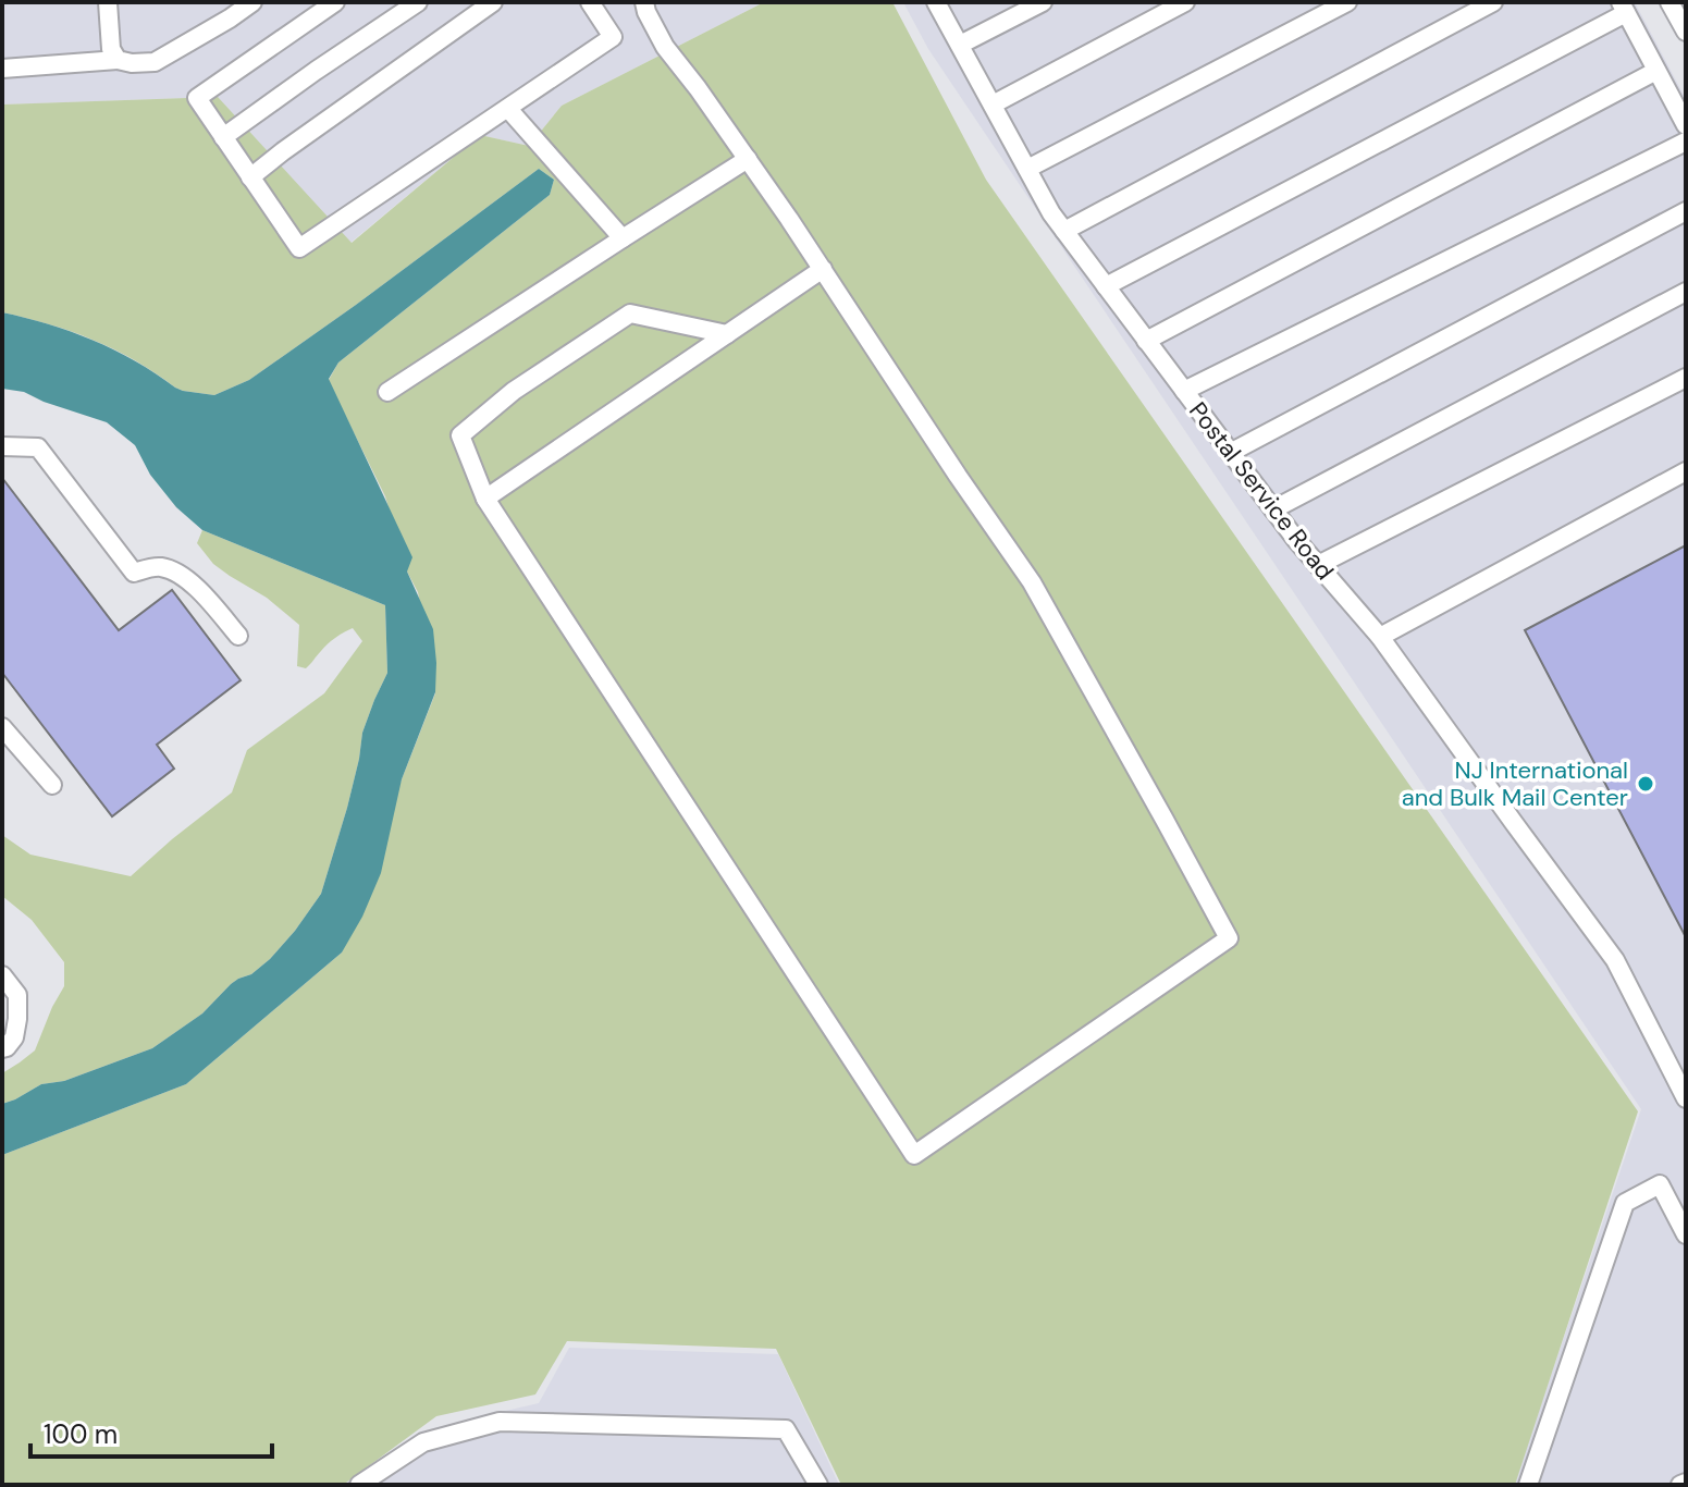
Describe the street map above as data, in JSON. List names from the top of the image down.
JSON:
{
  "streets": {
    "street": ["Postal Service Road"]
  },
  "places": ["NJ International and Bulk Mail Center"],
  "scale_bar": "100 m"
}
